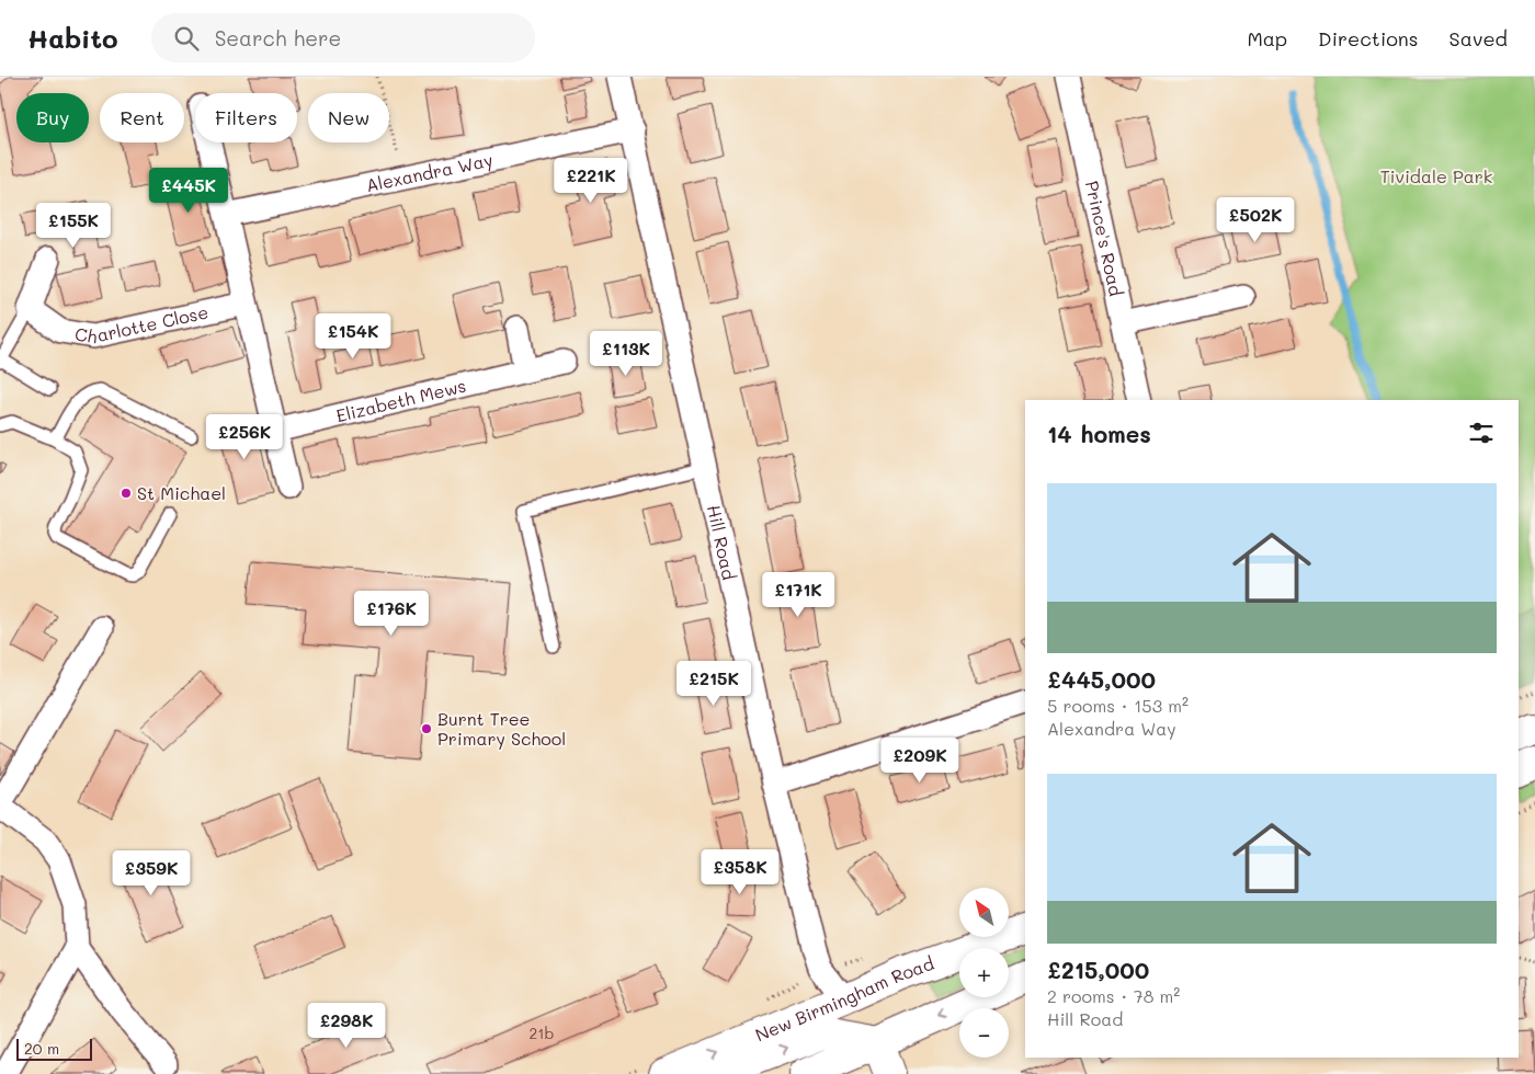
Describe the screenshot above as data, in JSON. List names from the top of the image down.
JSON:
{
  "streets": {
    "main road": ["New Birmingham Road"],
    "street": [
      "Alexandra Way",
      "Prince's Road",
      "Charlotte Close",
      "Elizabeth Mews",
      "Hill Road"
    ]
  },
  "crossings": [
    ["Alexandra Way", "Hill Road"],
    ["Hill Road", "New Birmingham Road"]
  ],
  "parks": ["Tividale Park"],
  "places": ["St Michael", "Burnt Tree Primary School"],
  "house_numbers": ["21b"],
  "scale_bar": "20 m",
  "north": "top left",
  "page": {
    "header": "Habito",
    "search": "Search here",
    "nav": ["Map", "Directions", "Saved"],
    "chip": [
      "Buy",
      "Rent",
      "Filters",
      "New"
    ],
    "price": [
      "£221K",
      "£445K",
      "£502K",
      "£155K",
      "£154K",
      "£113K",
      "£256K",
      "£171K",
      "£176K",
      "£215K",
      "£209K",
      "£358K",
      "£359K",
      "£298K"
    ],
    "heading": "14 homes",
    "list": [
      {
        "name": "£445,000",
        "note": "5 rooms · 153 m² · Alexandra Way"
      },
      {
        "name": "£215,000",
        "note": "2 rooms · 78 m² · Hill Road"
      }
    ],
    "map_buttons": ["+", "−"],
    "scale": "20 m"
  }
}
